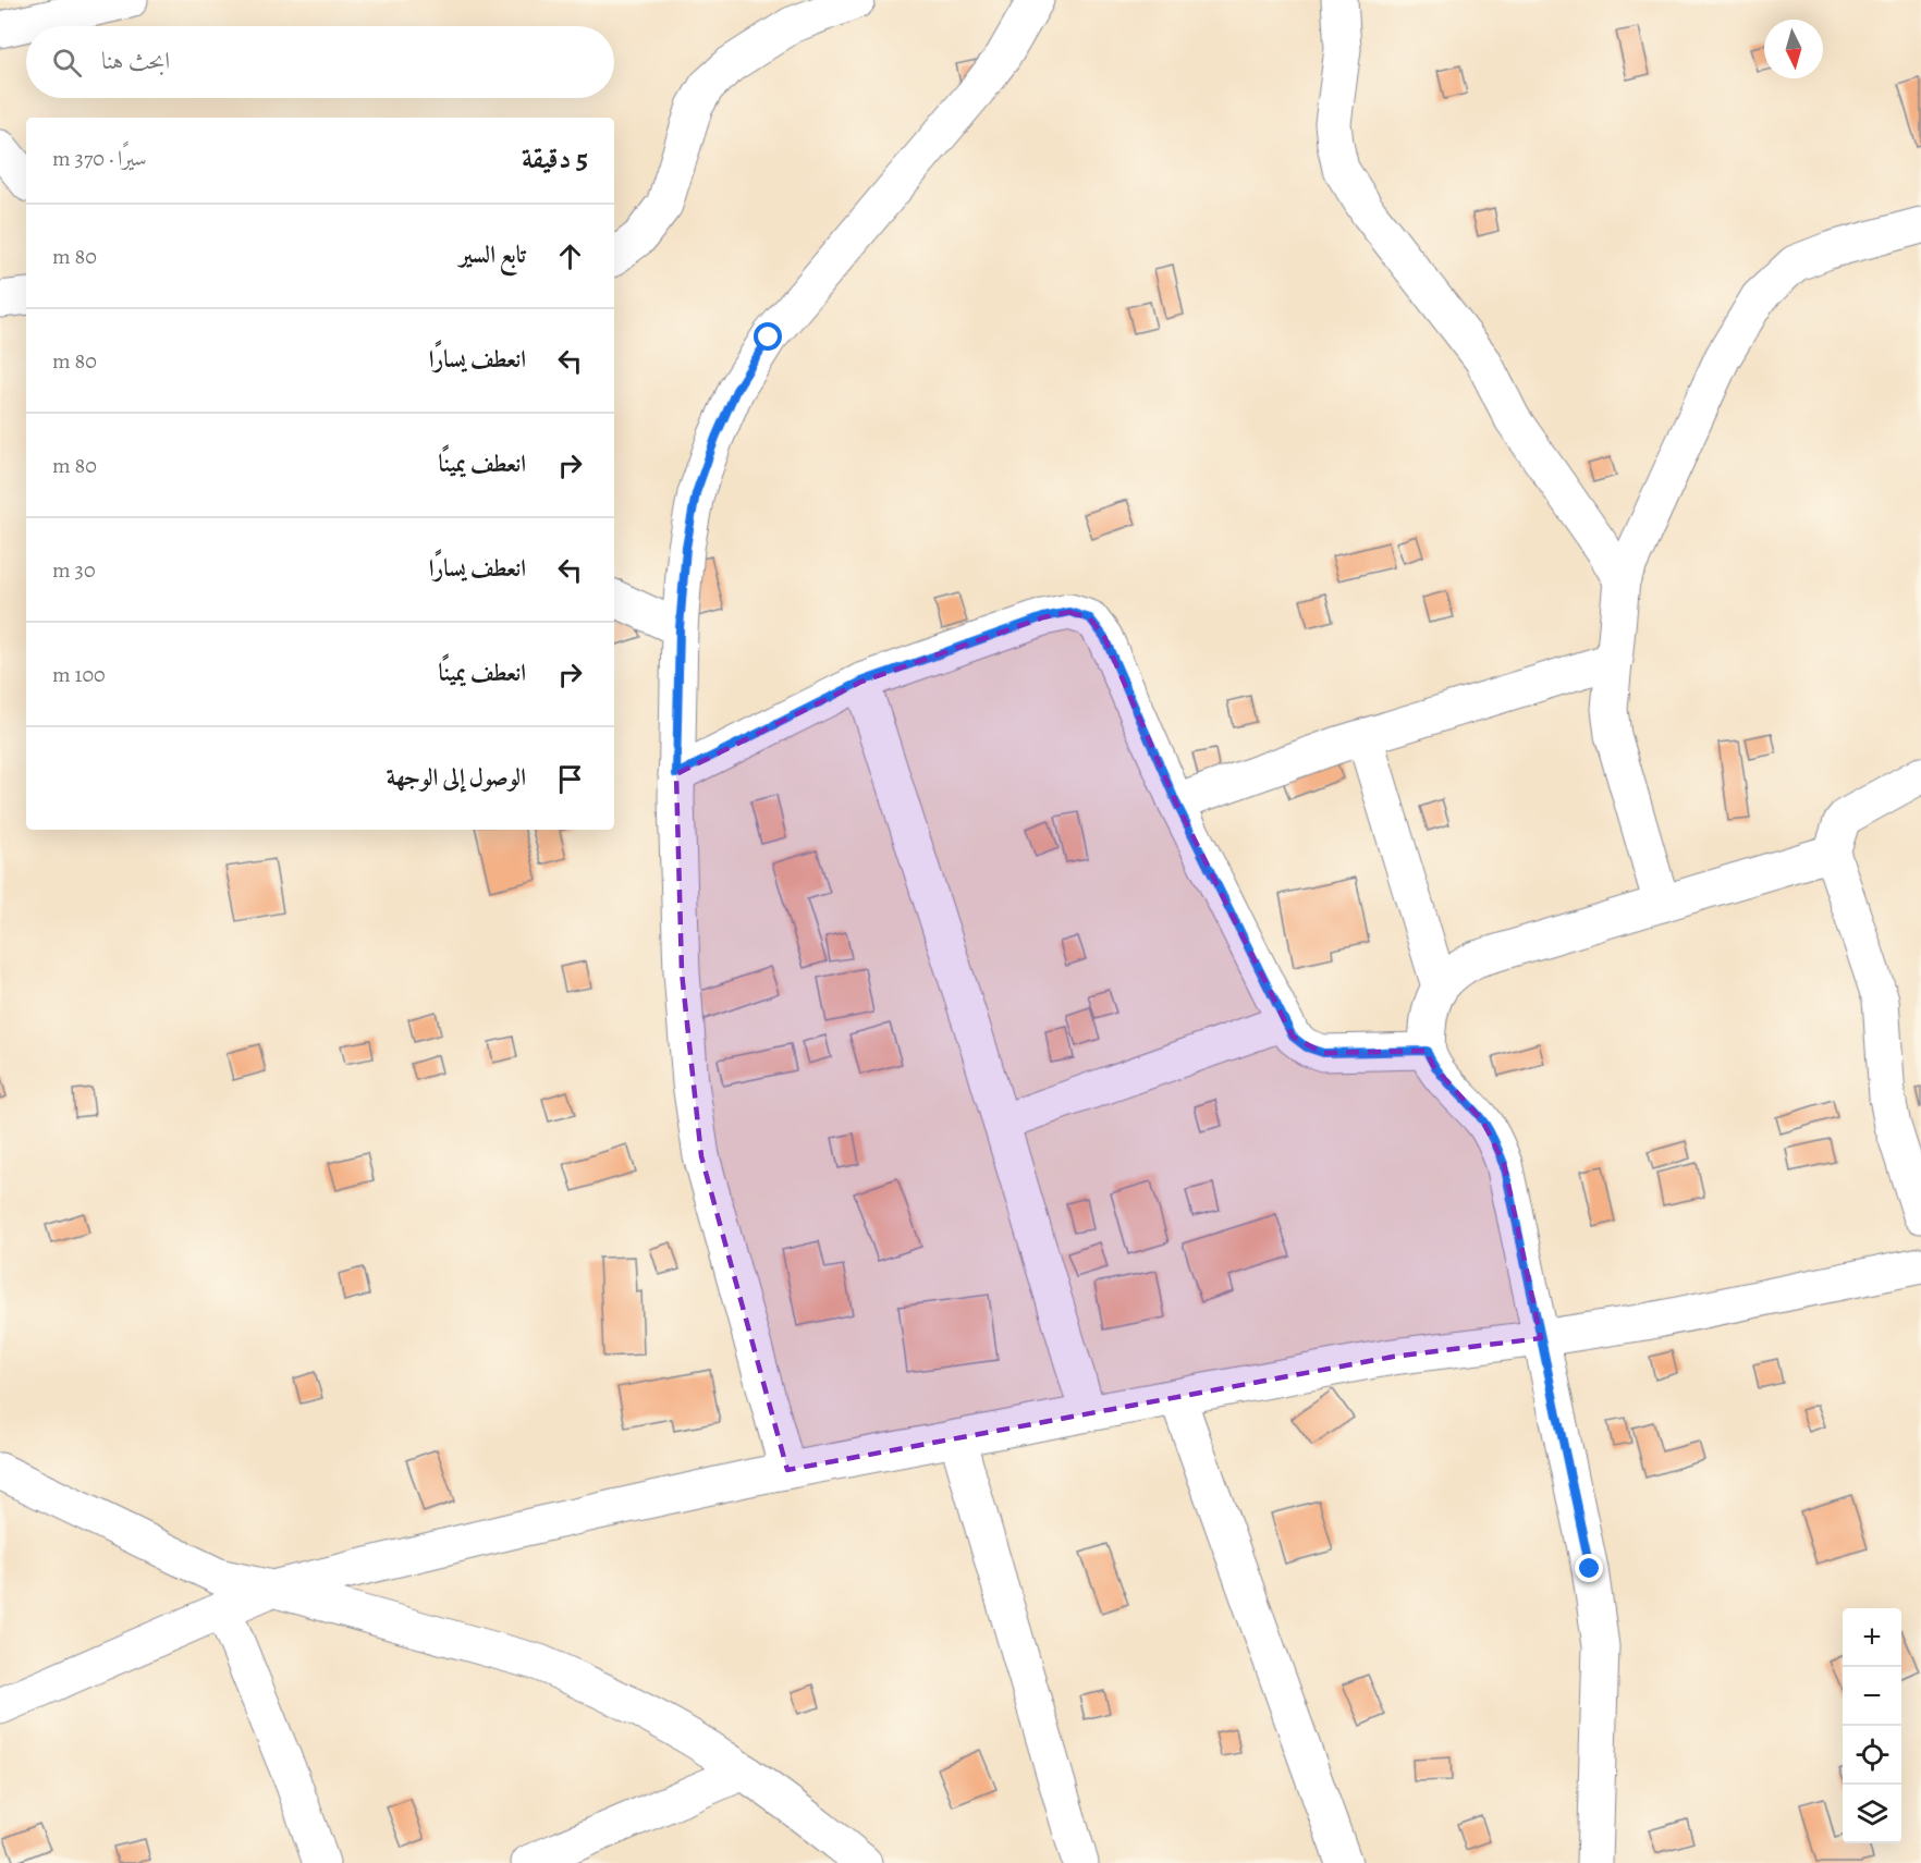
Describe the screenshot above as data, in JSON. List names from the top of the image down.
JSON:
{
  "north": "bottom",
  "page": {
    "search": "ابحث هنا",
    "heading": ["5 دقيقة", "سيرًا · 370 m"],
    "list": [
      ["تابع السير", "80 m"],
      ["انعطف يسارًا", "80 m"],
      ["انعطف يمينًا", "80 m"],
      ["انعطف يسارًا", "30 m"],
      ["انعطف يمينًا", "100 m"],
      "الوصول إلى الوجهة"
    ],
    "map_buttons": ["+", "−"]
  }
}
